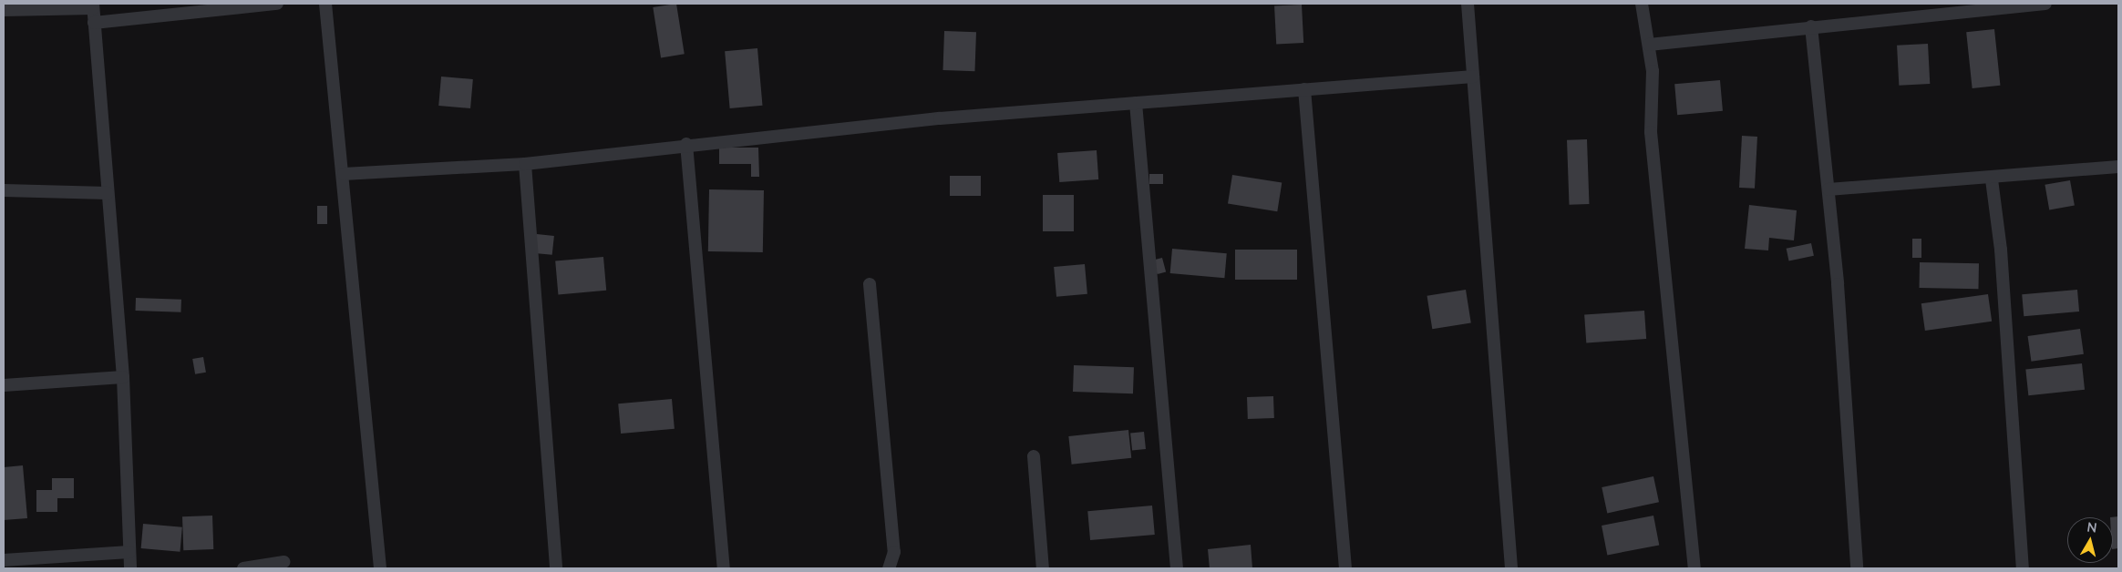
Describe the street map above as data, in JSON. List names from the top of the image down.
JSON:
{
  "north": "top"
}
